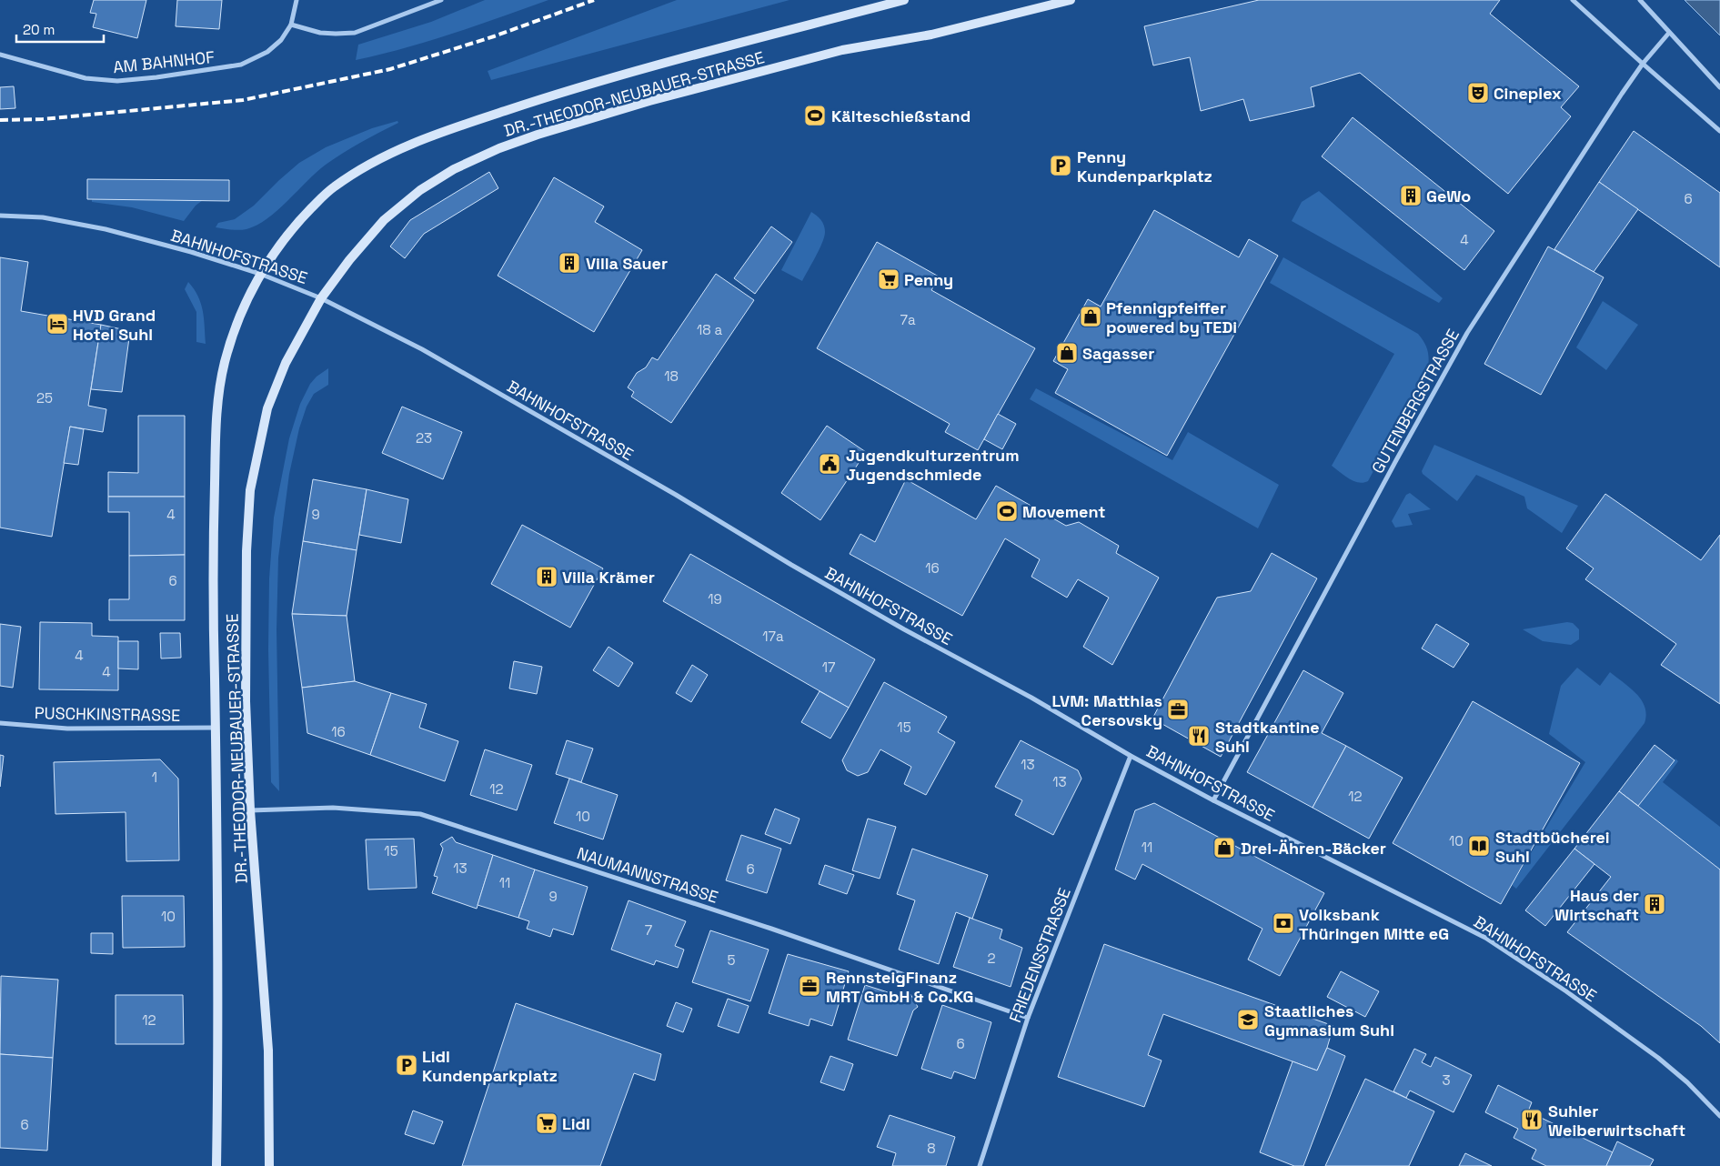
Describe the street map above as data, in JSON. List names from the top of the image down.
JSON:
{
  "streets": {
    "main road": ["DR.-THEODOR-NEUBAUER-STRASSE"],
    "street": [
      "AM BAHNHOF",
      "BAHNHOFSTRASSE",
      "GUTENBERGSTRASSE",
      "PUSCHKINSTRASSE",
      "NAUMANNSTRASSE",
      "FRIEDENSSTRASSE"
    ]
  },
  "crossings": [
    ["DR.-THEODOR-NEUBAUER-STRASSE", "BAHNHOFSTRASSE"],
    ["DR.-THEODOR-NEUBAUER-STRASSE", "PUSCHKINSTRASSE"],
    ["DR.-THEODOR-NEUBAUER-STRASSE", "NAUMANNSTRASSE"],
    ["BAHNHOFSTRASSE", "GUTENBERGSTRASSE"],
    ["BAHNHOFSTRASSE", "FRIEDENSSTRASSE"],
    ["NAUMANNSTRASSE", "FRIEDENSSTRASSE"]
  ],
  "places": {
    "theatre": ["Cineplex"],
    "sports": ["Kälteschießstand", "Movement"],
    "parking": ["Penny Kundenparkplatz", "Lidl Kundenparkplatz"],
    "building": [
      "GeWo",
      "Villa Sauer",
      "Villa Krämer",
      "Haus der Wirtschaft"
    ],
    "supermarket": ["Penny", "Lidl"],
    "shop": ["Pfennigpfeiffer powered by TEDi", "Sagasser", "Drei-Ähren-Bäcker"],
    "hotel": ["HVD Grand Hotel Suhl"],
    "public building": ["Jugendkulturzentrum Jugendschmiede"],
    "office": ["LVM: Matthias Cersovsky", "RennsteigFinanz MRT GmbH & Co.KG"],
    "restaurant": ["Stadtkantine Suhl", "Suhler Weiberwirtschaft"],
    "library": ["Stadtbücherei Suhl"],
    "bank": ["Volksbank Thüringen Mitte eG"],
    "school or university": ["Staatliches Gymnasium Suhl"]
  },
  "house_numbers": [
    "6",
    "4",
    "7a",
    "18 a",
    "18",
    "25",
    "23",
    "4",
    "9",
    "16",
    "6",
    "19",
    "17a",
    "4",
    "17",
    "4",
    "15",
    "16",
    "13",
    "1",
    "13",
    "12",
    "12",
    "10",
    "10",
    "11",
    "15",
    "13",
    "6",
    "11",
    "9",
    "10",
    "7",
    "2",
    "5",
    "12",
    "6",
    "3",
    "6",
    "8"
  ],
  "scale_bar": "20 m"
}
